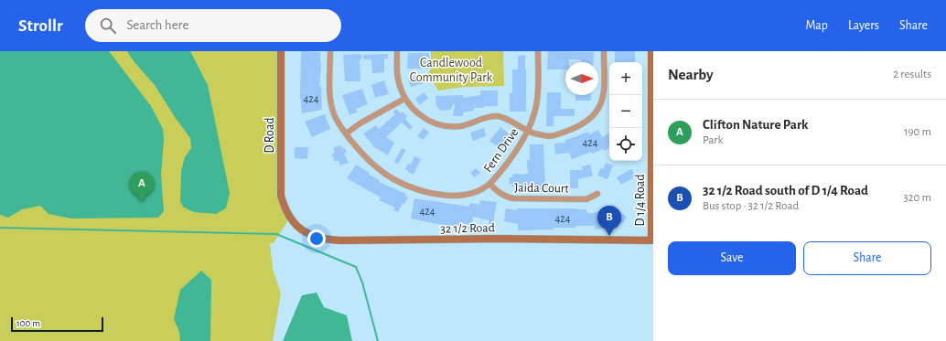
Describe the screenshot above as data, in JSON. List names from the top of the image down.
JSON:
{
  "streets": {
    "street": [
      "D Road",
      "Fern Drive",
      "Jaida Court",
      "D 1/4 Road",
      "32 1/2 Road"
    ]
  },
  "crossings": [
    ["D Road", "32 1/2 Road"],
    ["Fern Drive", "Jaida Court"],
    ["D 1/4 Road", "32 1/2 Road"]
  ],
  "parks": ["Candlewood Community Park"],
  "house_numbers": [
    "424",
    "424",
    "424",
    "424"
  ],
  "scale_bar": "100 m",
  "north": "right",
  "page": {
    "header": "Strollr",
    "search": "Search here",
    "nav": ["Map", "Layers", "Share"],
    "heading": ["Nearby", "2 results"],
    "map_buttons": ["+", "−"],
    "list": [
      {
        "mark": "A",
        "name": "Clifton Nature Park",
        "note": "Park",
        "value": "190 m"
      },
      {
        "mark": "B",
        "name": "32 1/2 Road south of D 1/4 Road",
        "note": "Bus stop · 32 1/2 Road",
        "value": "320 m"
      }
    ],
    "pins": ["A", "B"],
    "buttons": ["Save", "Share"],
    "scale": "100 m"
  }
}
